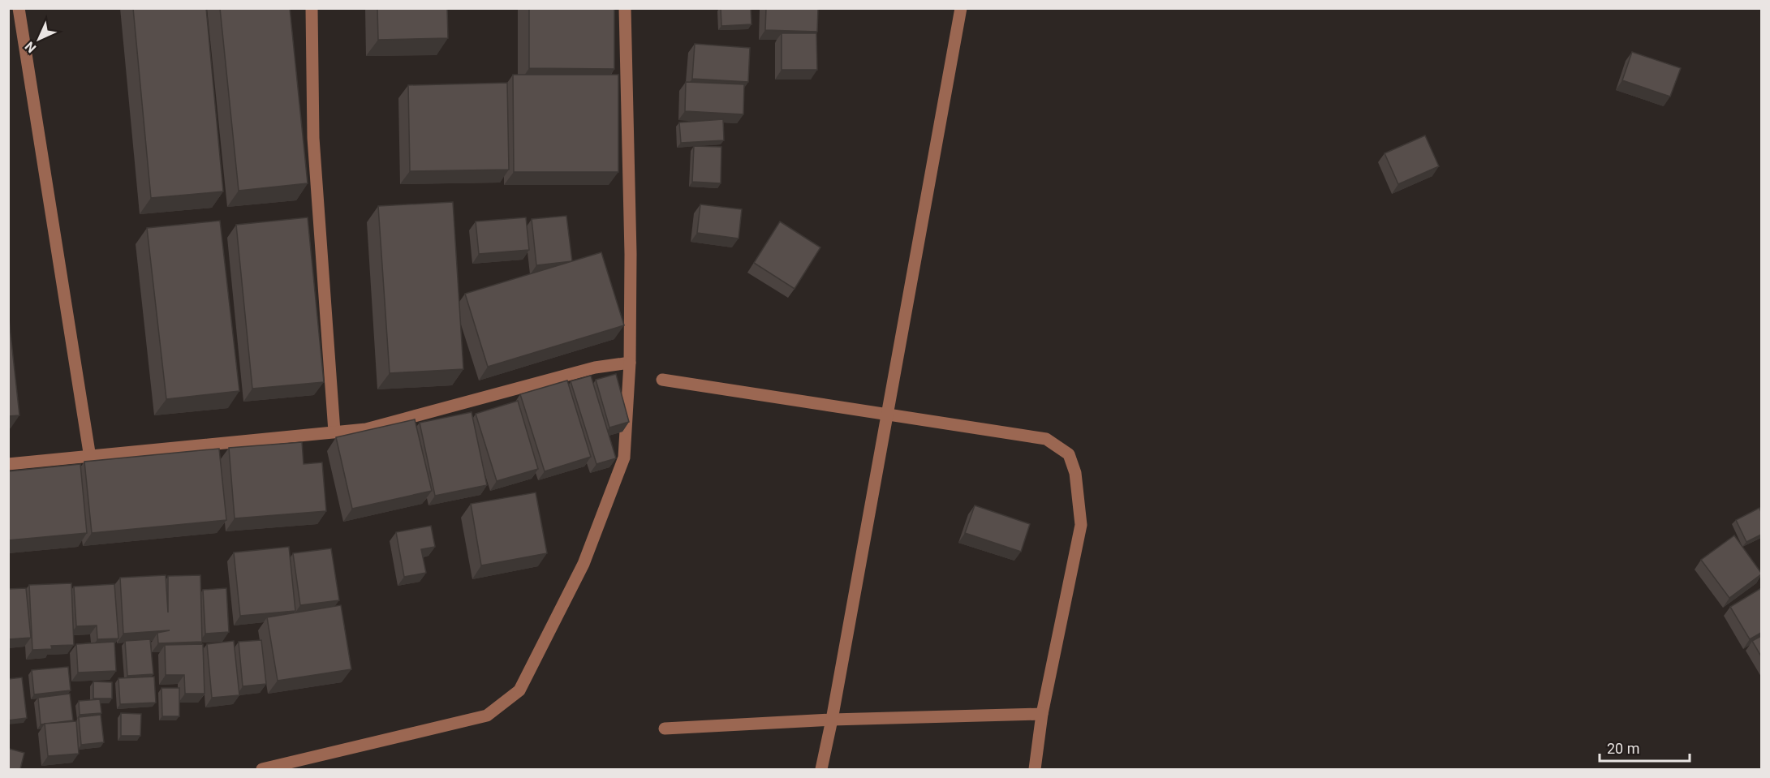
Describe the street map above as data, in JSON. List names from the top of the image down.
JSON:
{
  "scale_bar": "20 m",
  "north": "bottom left"
}
